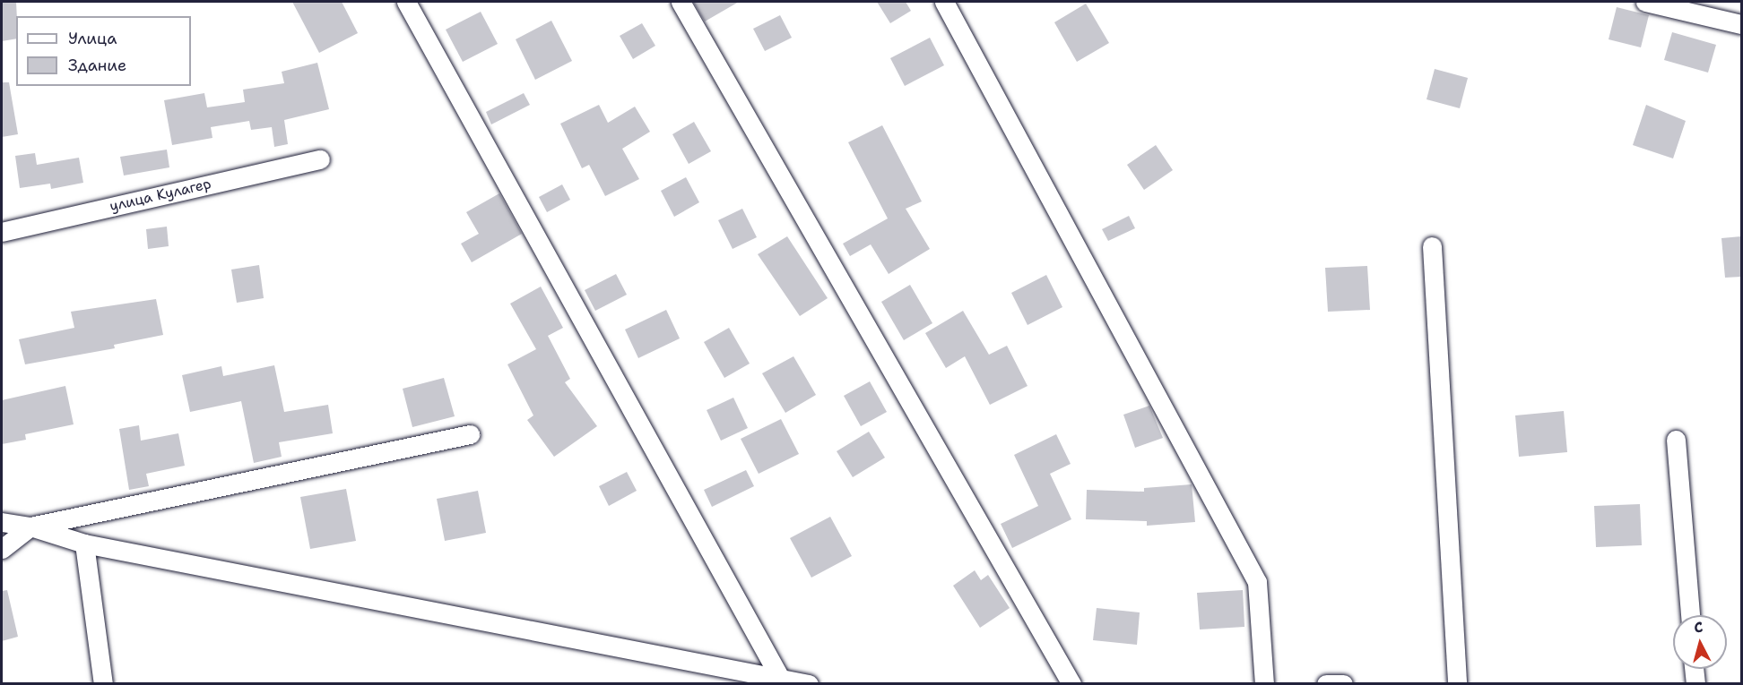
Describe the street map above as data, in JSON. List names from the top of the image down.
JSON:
{
  "streets": {
    "street": ["улица Кулагер"]
  },
  "legend": ["Улица", "Здание"],
  "north": "top"
}
